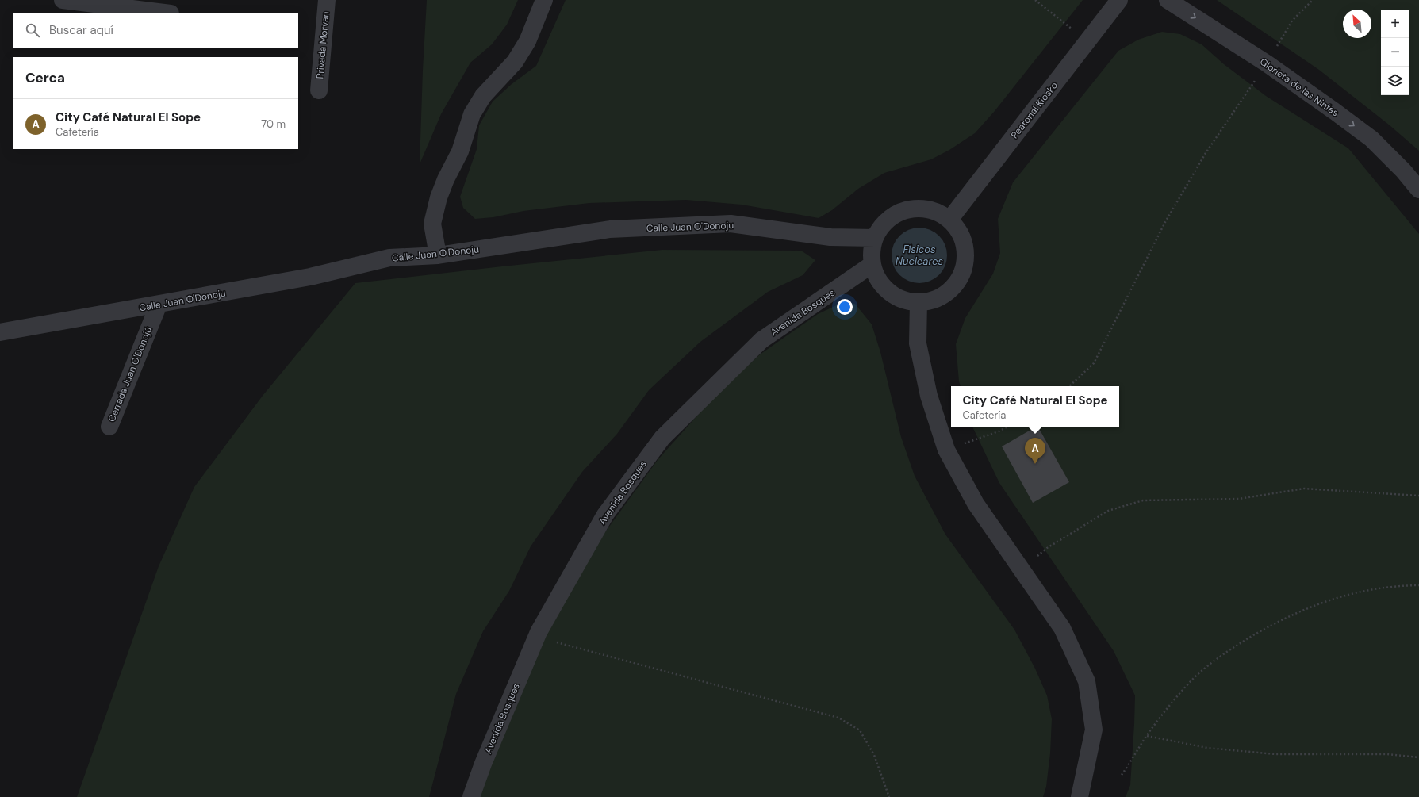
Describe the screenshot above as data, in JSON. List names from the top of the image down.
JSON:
{
  "streets": {
    "street": [
      "Privada Morvan",
      "Glorieta de las Ninfas",
      "Peatonal Kiosko",
      "Calle Juan O'Donoju",
      "Avenida Bosques",
      "Cerrada Juan O'Donojú"
    ]
  },
  "crossings": [
    ["Peatonal Kiosko", "Calle Juan O'Donoju"],
    ["Peatonal Kiosko", "Avenida Bosques"],
    ["Calle Juan O'Donoju", "Avenida Bosques"],
    ["Calle Juan O'Donoju", "Cerrada Juan O'Donojú"]
  ],
  "one_way": ["Glorieta de las Ninfas"],
  "water": ["Físicos Nucleares"],
  "north": "top left",
  "page": {
    "map_buttons": ["+", "−"],
    "search": "Buscar aquí",
    "heading": "Cerca",
    "list": [
      {
        "mark": "A",
        "name": "City Café Natural El Sope",
        "note": "Cafetería",
        "value": "70 m"
      }
    ],
    "popup": ["City Café Natural El Sope", "Cafetería"],
    "pins": "A"
  }
}
